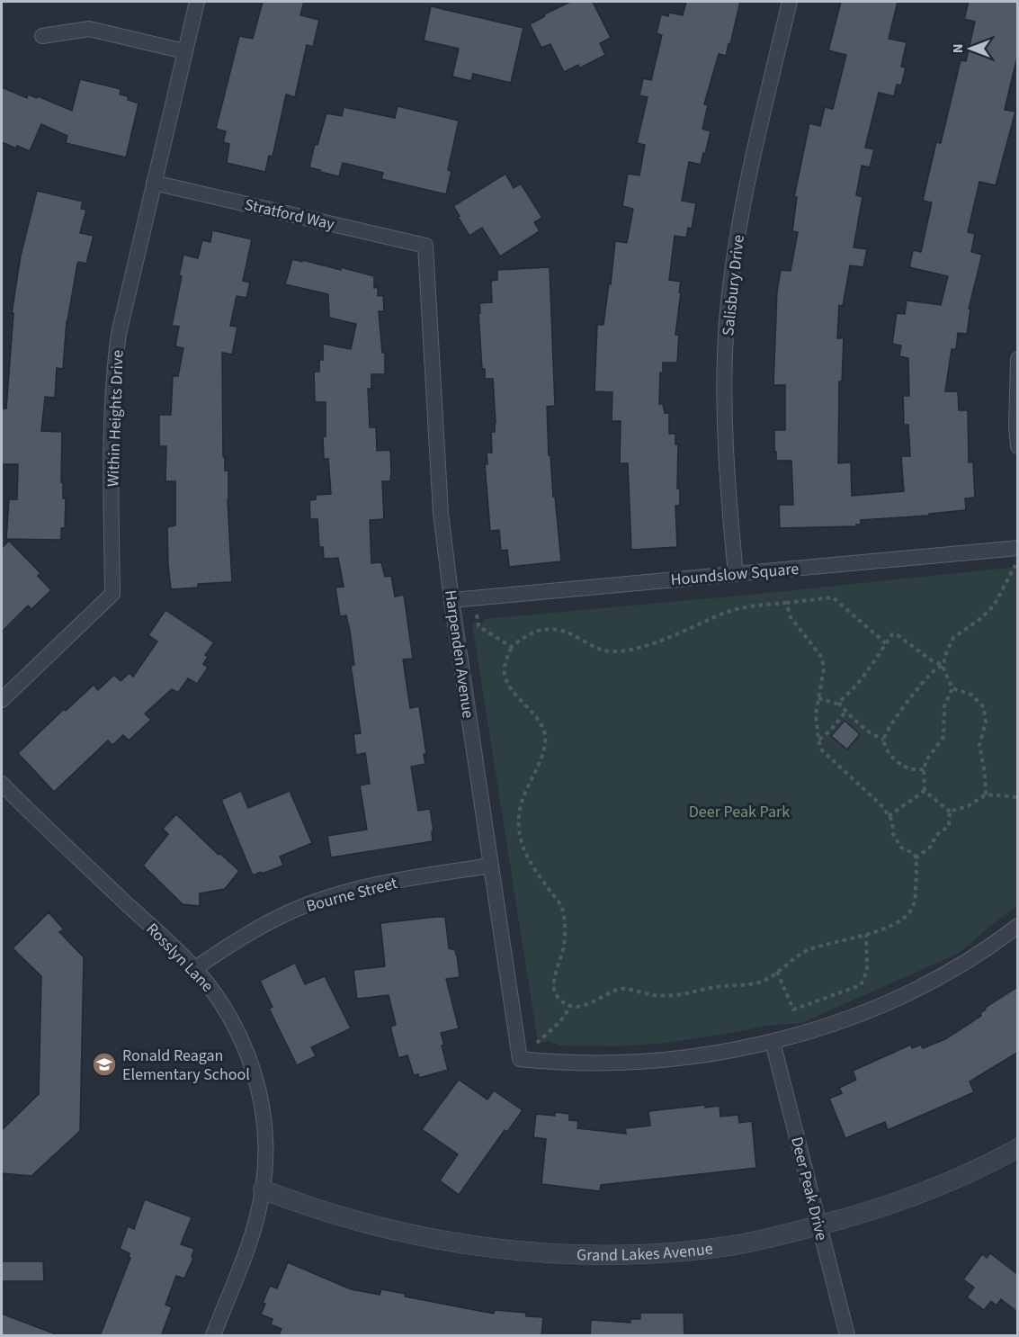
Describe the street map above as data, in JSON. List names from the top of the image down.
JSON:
{
  "streets": {
    "street": [
      "Stratford Way",
      "Salisbury Drive",
      "Within Heights Drive",
      "Houndslow Square",
      "Harpenden Avenue",
      "Bourne Street",
      "Rosslyn Lane",
      "Deer Peak Drive",
      "Grand Lakes Avenue"
    ]
  },
  "crossings": [
    ["Stratford Way", "Within Heights Drive"],
    ["Stratford Way", "Harpenden Avenue"],
    ["Salisbury Drive", "Houndslow Square"],
    ["Houndslow Square", "Harpenden Avenue"],
    ["Harpenden Avenue", "Bourne Street"],
    ["Bourne Street", "Rosslyn Lane"],
    ["Rosslyn Lane", "Grand Lakes Avenue"],
    ["Deer Peak Drive", "Grand Lakes Avenue"]
  ],
  "parks": ["Deer Peak Park"],
  "places": {
    "school or university": ["Ronald Reagan Elementary School"]
  },
  "north": "left"
}
